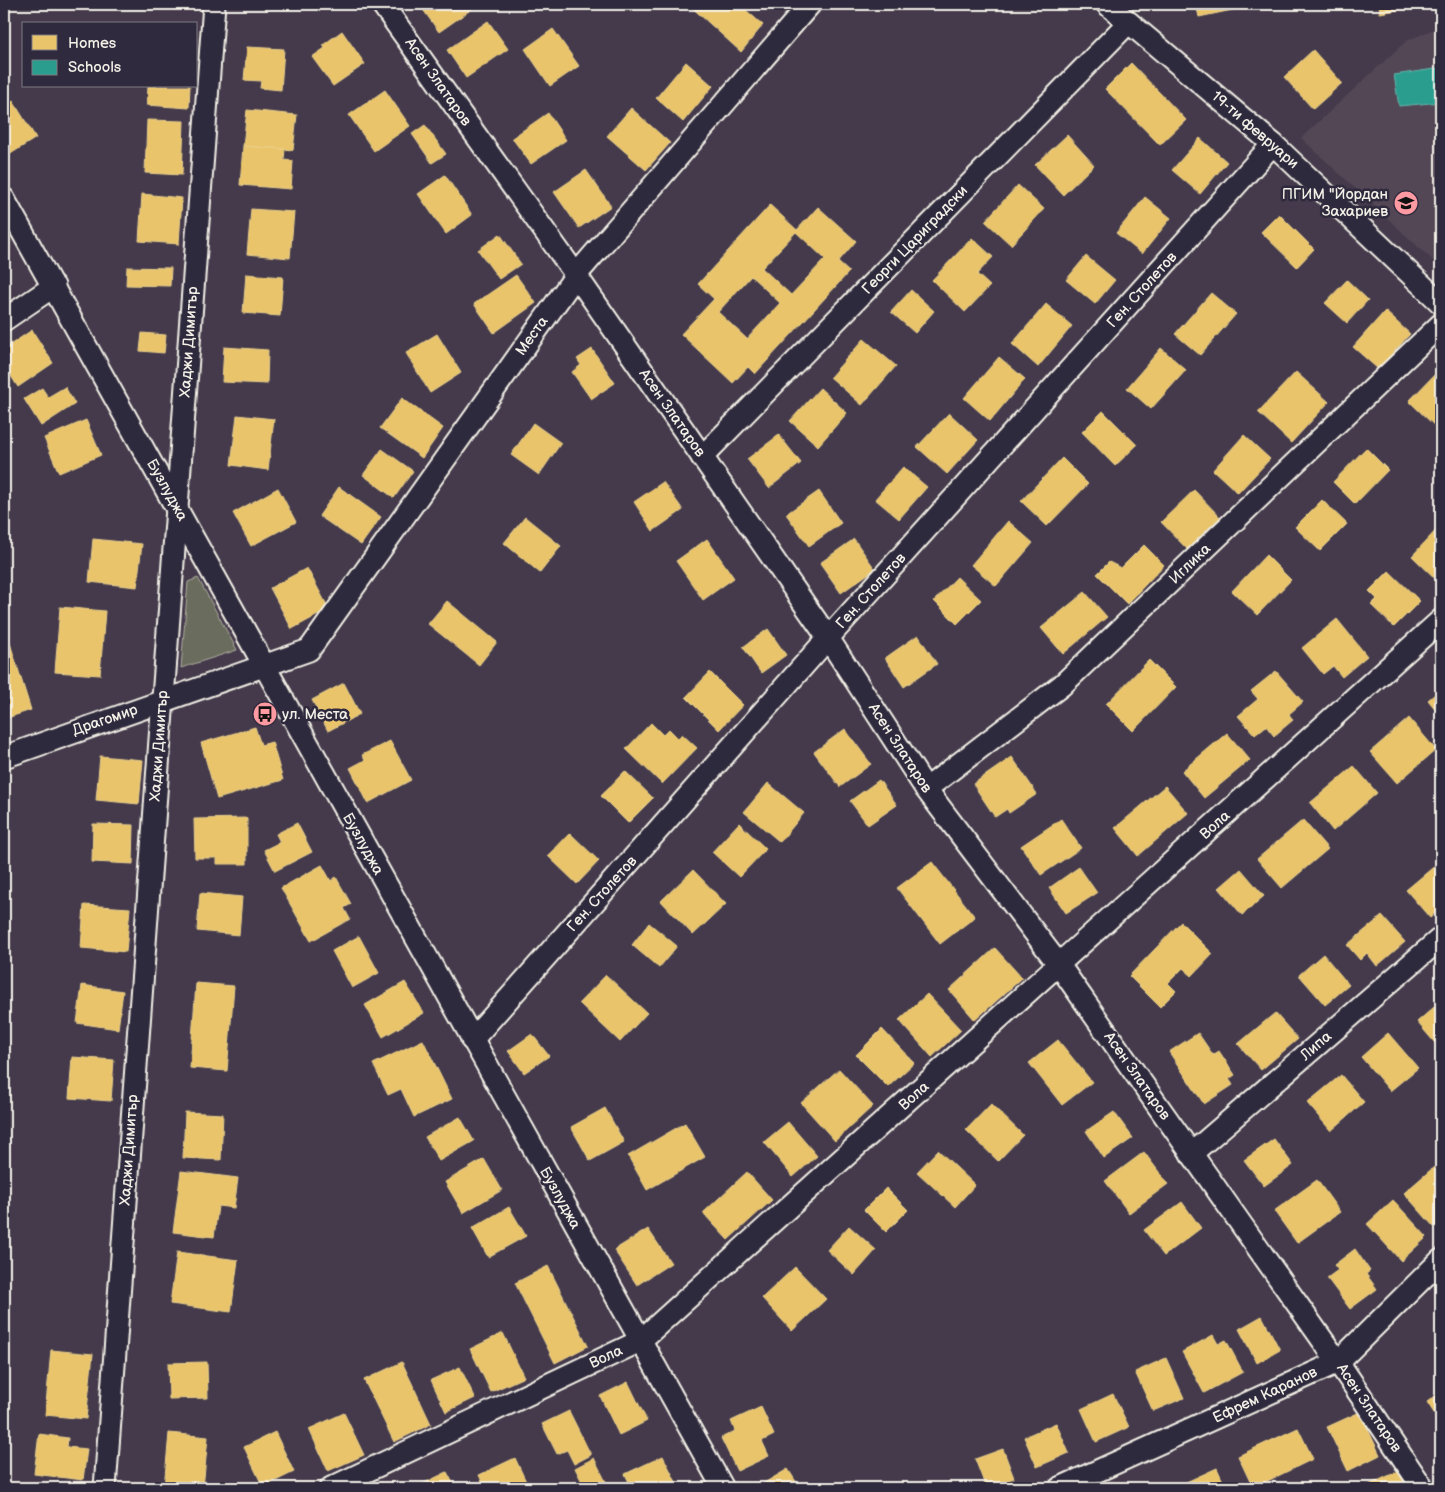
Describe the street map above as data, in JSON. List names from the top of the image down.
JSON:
{
  "streets": {
    "street": [
      "Асен Златаров",
      "19-ти февруари",
      "Георги Цариградски",
      "Ген. Столетов",
      "Места",
      "Хаджи Димитър",
      "Бузлуджа",
      "Иглика",
      "Драгомир",
      "Вола",
      "Липа",
      "Ефрем Каранов"
    ]
  },
  "crossings": [
    ["Асен Златаров", "Георги Цариградски"],
    ["Асен Златаров", "Ген. Столетов"],
    ["Асен Златаров", "Места"],
    ["Асен Златаров", "Иглика"],
    ["Асен Златаров", "Вола"],
    ["Асен Златаров", "Липа"],
    ["Асен Златаров", "Ефрем Каранов"],
    ["19-ти февруари", "Георги Цариградски"],
    ["19-ти февруари", "Ген. Столетов"],
    ["Ген. Столетов", "Бузлуджа"],
    ["Места", "Бузлуджа"],
    ["Места", "Драгомир"],
    ["Хаджи Димитър", "Бузлуджа"],
    ["Хаджи Димитър", "Драгомир"],
    ["Бузлуджа", "Драгомир"],
    ["Бузлуджа", "Вола"]
  ],
  "places": {
    "school or university": ["ПГИМ \"Йордан Захариев"],
    "bus stop": ["ул. Места"]
  },
  "legend": ["Homes", "Schools"]
}
